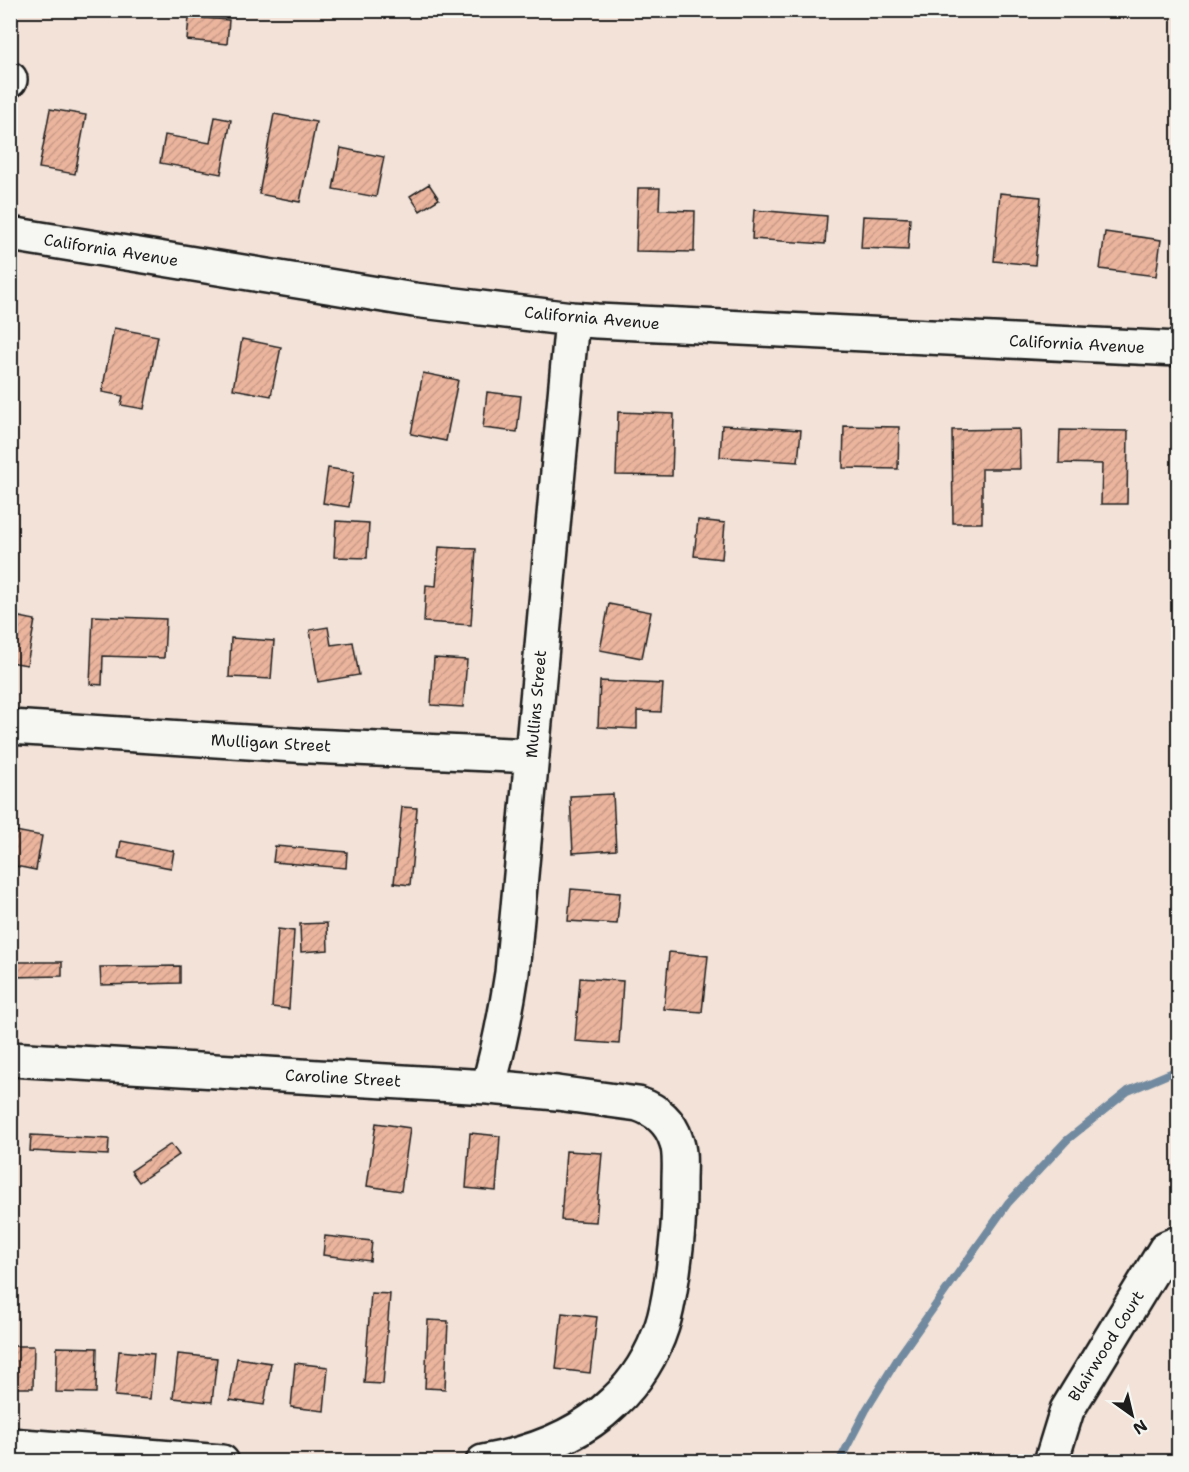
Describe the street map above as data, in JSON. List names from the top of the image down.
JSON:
{
  "streets": {
    "street": [
      "California Avenue",
      "Mullins Street",
      "Mulligan Street",
      "Caroline Street",
      "Blairwood Court"
    ]
  },
  "crossings": [
    ["California Avenue", "Mullins Street"],
    ["Mullins Street", "Mulligan Street"],
    ["Mullins Street", "Caroline Street"]
  ],
  "north": "bottom right"
}
